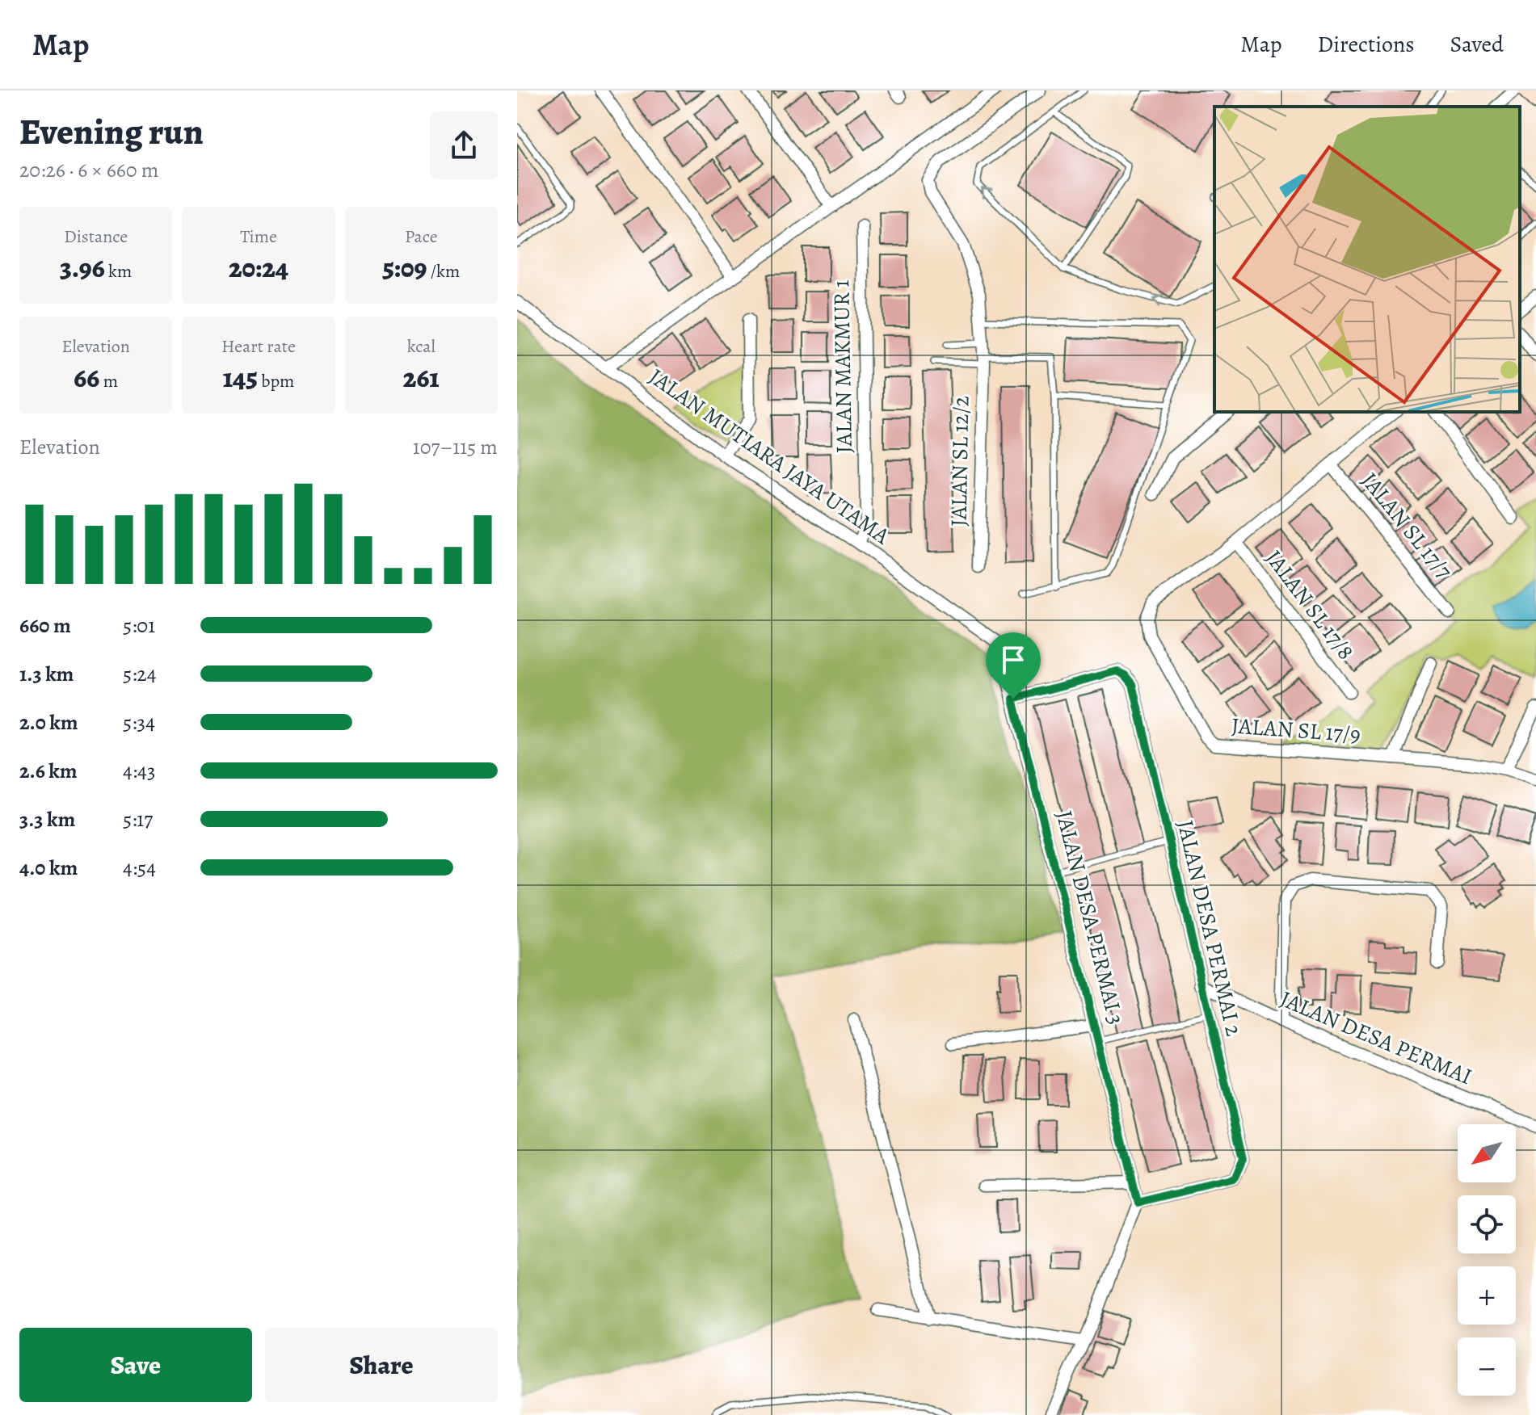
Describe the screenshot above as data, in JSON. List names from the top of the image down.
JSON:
{
  "streets": {
    "street": [
      "JALAN MAKMUR 1",
      "JALAN MUTIARA JAYA UTAMA",
      "JALAN SL 12/2",
      "JALAN SL 17/7",
      "JALAN SL 17/8",
      "JALAN SL 17/9",
      "JALAN DESA PERMAI 3",
      "JALAN DESA PERMAI 2",
      "JALAN DESA PERMAI"
    ]
  },
  "crossings": [
    ["JALAN MAKMUR 1", "JALAN MUTIARA JAYA UTAMA"],
    ["JALAN MUTIARA JAYA UTAMA", "JALAN DESA PERMAI 3"],
    ["JALAN SL 17/8", "JALAN SL 17/9"],
    ["JALAN DESA PERMAI 3", "JALAN DESA PERMAI 2"],
    ["JALAN DESA PERMAI 2", "JALAN DESA PERMAI"]
  ],
  "north": "bottom left",
  "page": {
    "header": "Map",
    "nav": ["Map", "Directions", "Saved"],
    "heading": ["Evening run", "20:26 · 6 × 660 m"],
    "stats": [
      ["Distance", "3.96 km"],
      ["Time", "20:24"],
      ["Pace", "5:09 /km"],
      ["Elevation", "66 m"],
      ["Heart rate", "145 bpm"],
      ["kcal", "261"]
    ],
    "chart": ["Elevation", "107–115 m"],
    "list": [
      {
        "name": "660 m",
        "note": "5:01"
      },
      {
        "name": "1.3 km",
        "note": "5:24"
      },
      {
        "name": "2.0 km",
        "note": "5:34"
      },
      {
        "name": "2.6 km",
        "note": "4:43"
      },
      {
        "name": "3.3 km",
        "note": "5:17"
      },
      {
        "name": "4.0 km",
        "note": "4:54"
      }
    ],
    "map_buttons": ["+", "−"],
    "buttons": ["Save", "Share"]
  }
}
